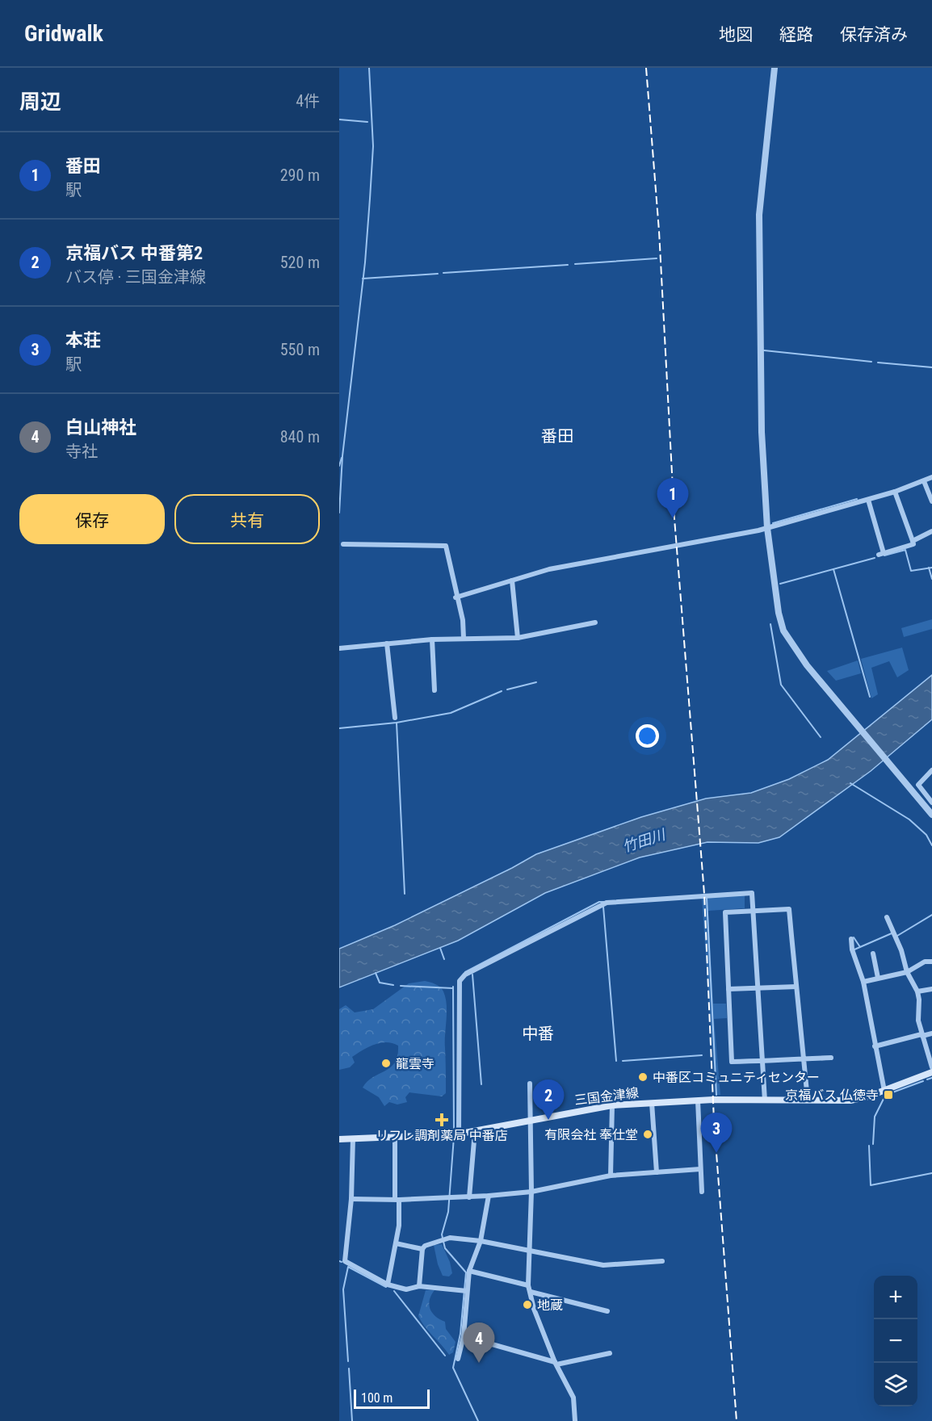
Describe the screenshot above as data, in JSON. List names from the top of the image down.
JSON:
{
  "streets": {
    "main road": ["三国金津線"]
  },
  "districts": ["番田", "中番"],
  "water": ["竹田川"],
  "places": {
    "other": [
      "龍雲寺",
      "中番区コミュニティセンター",
      "有限会社 奉仕堂",
      "地蔵"
    ],
    "transit": ["京福バス 仏徳寺"],
    "health": ["リフレ調剤薬局 中番店"]
  },
  "scale_bar": "100 m",
  "page": {
    "header": "Gridwalk",
    "nav": ["地図", "経路", "保存済み"],
    "heading": ["周辺", "4件"],
    "list": [
      {
        "mark": "1",
        "name": "番田",
        "note": "駅",
        "value": "290 m"
      },
      {
        "mark": "2",
        "name": "京福バス 中番第2",
        "note": "バス停 · 三国金津線",
        "value": "520 m"
      },
      {
        "mark": "3",
        "name": "本荘",
        "note": "駅",
        "value": "550 m"
      },
      {
        "mark": "4",
        "name": "白山神社",
        "note": "寺社",
        "value": "840 m"
      }
    ],
    "pins": [
      "1",
      "2",
      "3",
      "4"
    ],
    "buttons": ["保存", "共有"],
    "map_buttons": ["+", "−"],
    "scale": "100 m"
  }
}
